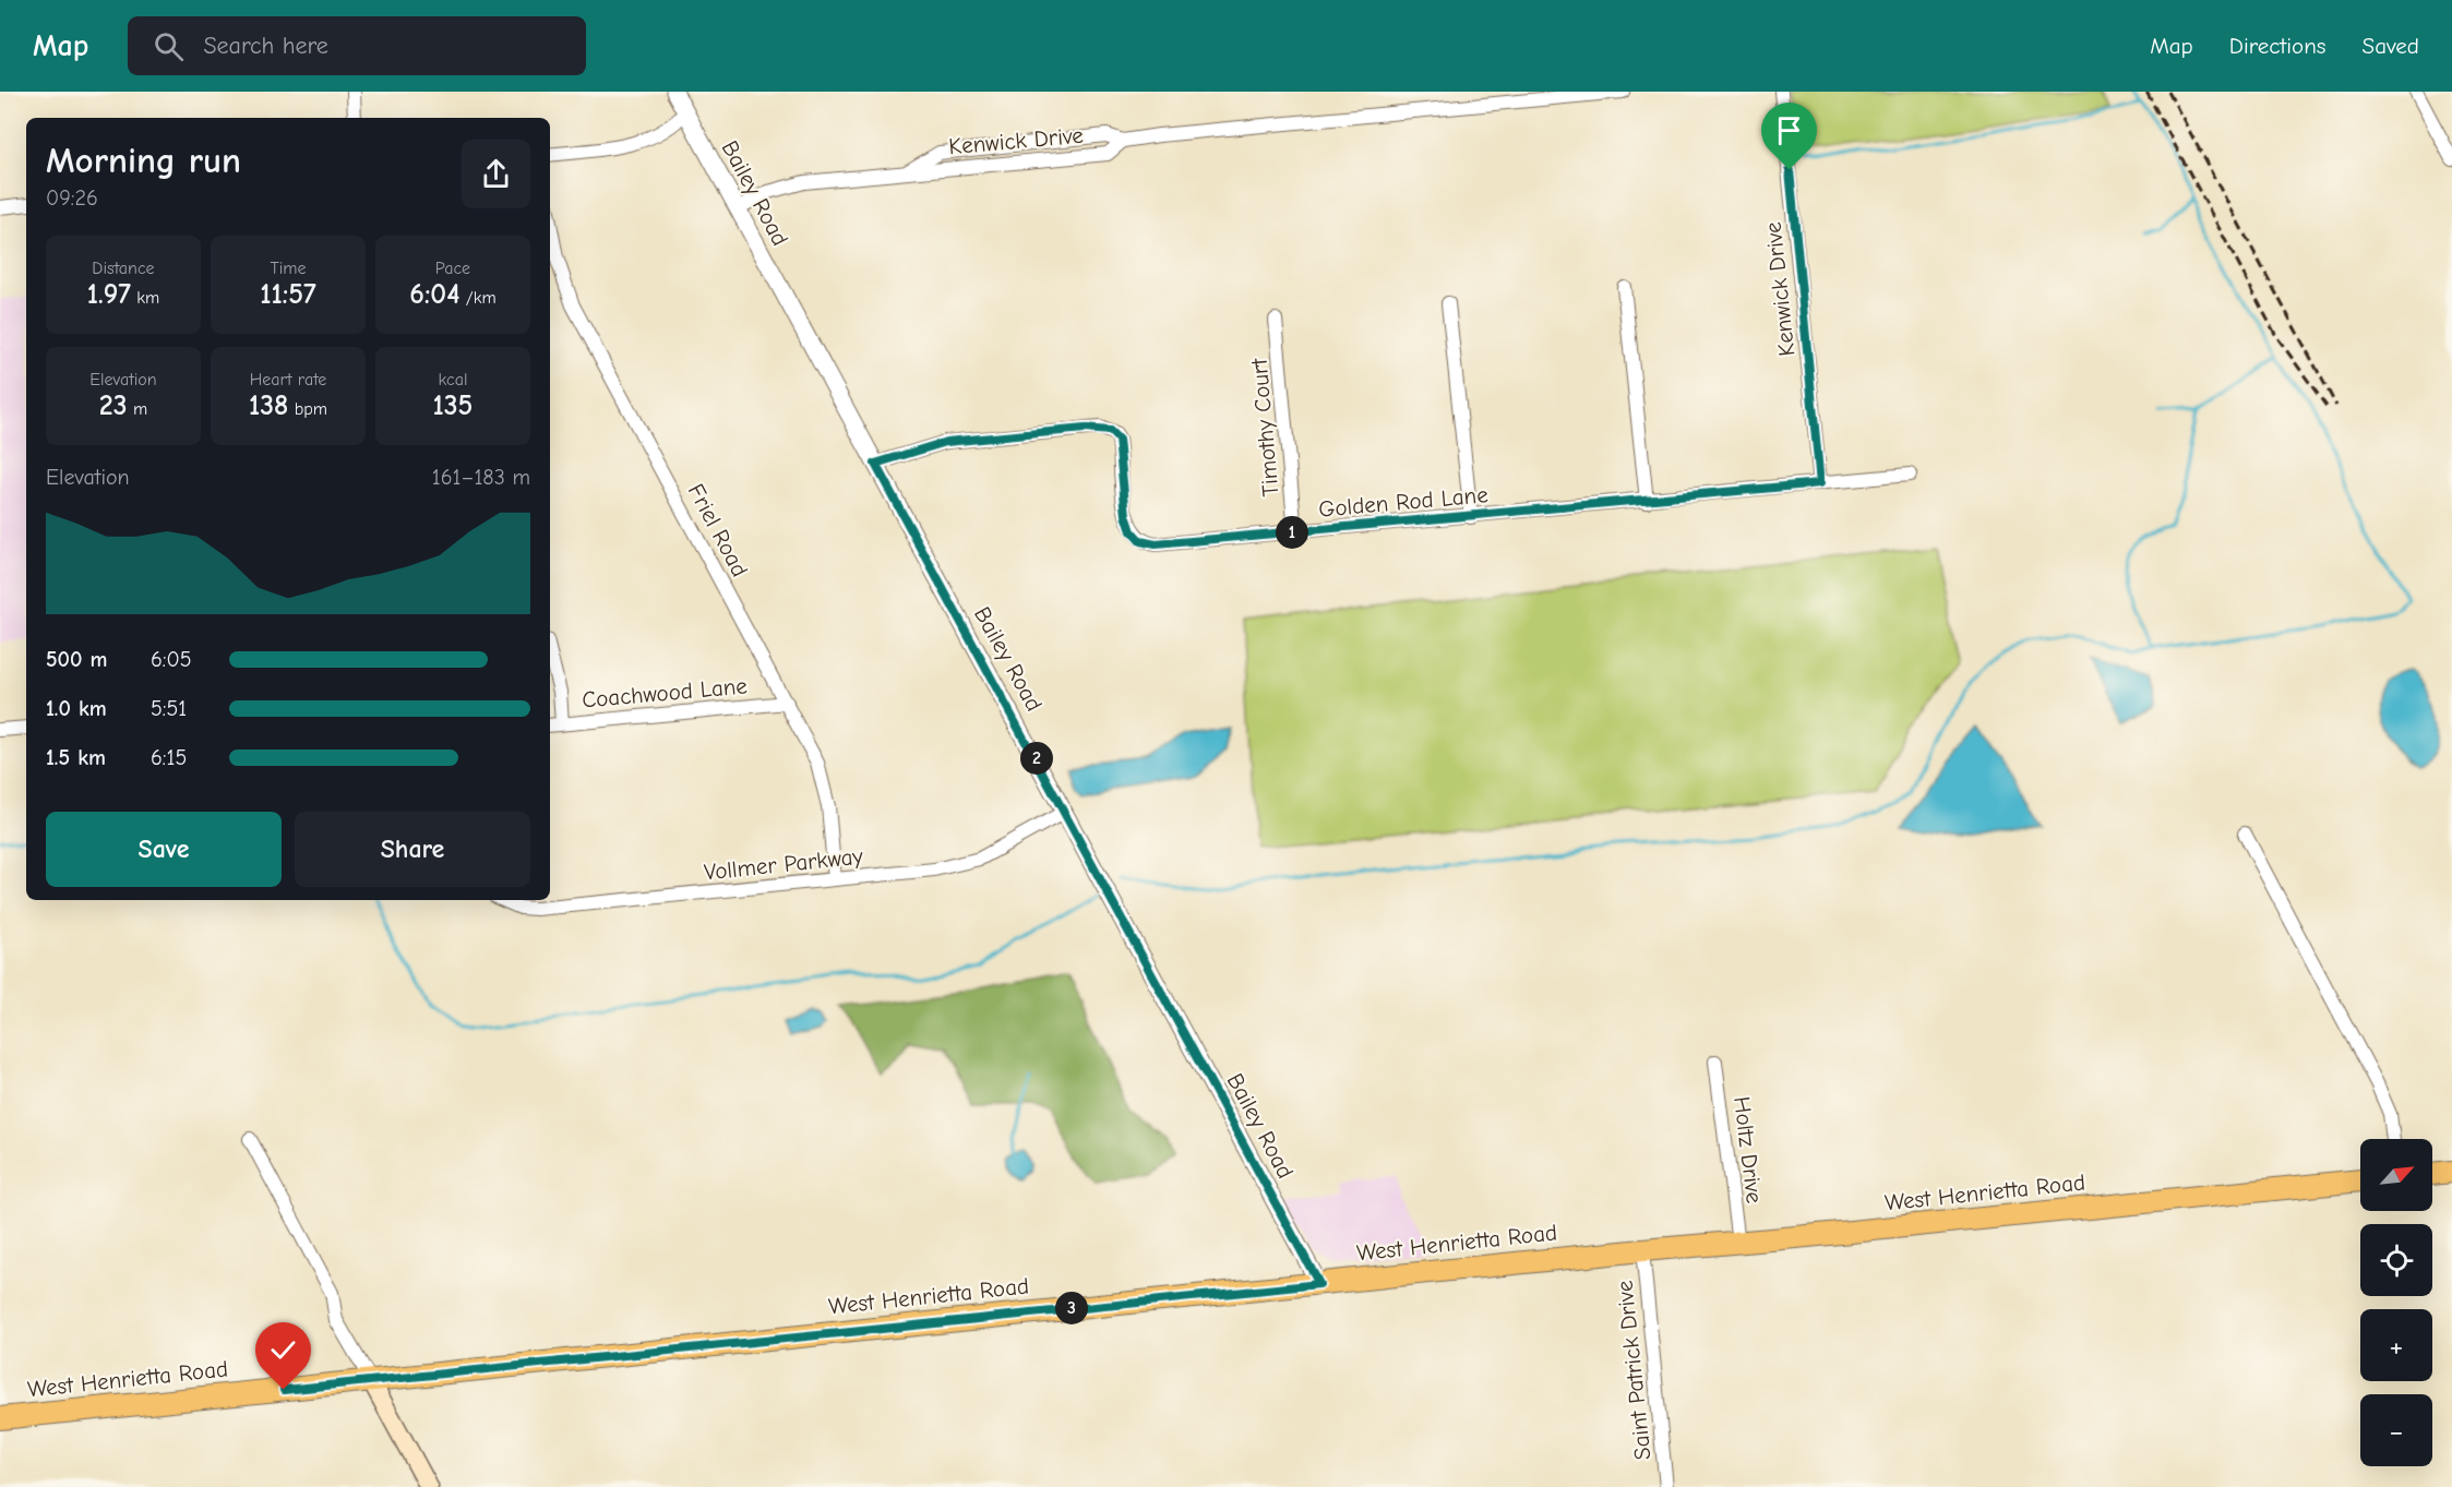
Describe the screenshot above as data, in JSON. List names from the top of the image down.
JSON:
{
  "streets": {
    "main road": ["West Henrietta Road"],
    "street": [
      "Kenwick Drive",
      "Bailey Road",
      "Timothy Court",
      "Golden Rod Lane",
      "Friel Road",
      "Coachwood Lane",
      "Vollmer Parkway",
      "Holtz Drive",
      "Saint Patrick Drive"
    ]
  },
  "crossings": [
    ["Kenwick Drive", "Bailey Road"],
    ["Kenwick Drive", "Golden Rod Lane"],
    ["Bailey Road", "Golden Rod Lane"],
    ["Bailey Road", "Vollmer Parkway"],
    ["Bailey Road", "West Henrietta Road"],
    ["Timothy Court", "Golden Rod Lane"],
    ["Friel Road", "Coachwood Lane"],
    ["Friel Road", "Vollmer Parkway"],
    ["Holtz Drive", "West Henrietta Road"],
    ["West Henrietta Road", "Saint Patrick Drive"]
  ],
  "north": "top right",
  "page": {
    "header": "Map",
    "search": "Search here",
    "nav": ["Map", "Directions", "Saved"],
    "heading": ["Morning run", "09:26"],
    "stats": [
      ["Distance", "1.97 km"],
      ["Time", "11:57"],
      ["Pace", "6:04 /km"],
      ["Elevation", "23 m"],
      ["Heart rate", "138 bpm"],
      ["kcal", "135"]
    ],
    "chart": ["Elevation", "161–183 m"],
    "pins": ["1", "2", "3"],
    "list": [
      {
        "name": "500 m",
        "note": "6:05"
      },
      {
        "name": "1.0 km",
        "note": "5:51"
      },
      {
        "name": "1.5 km",
        "note": "6:15"
      }
    ],
    "buttons": ["Save", "Share"],
    "map_buttons": ["+", "−"]
  }
}
